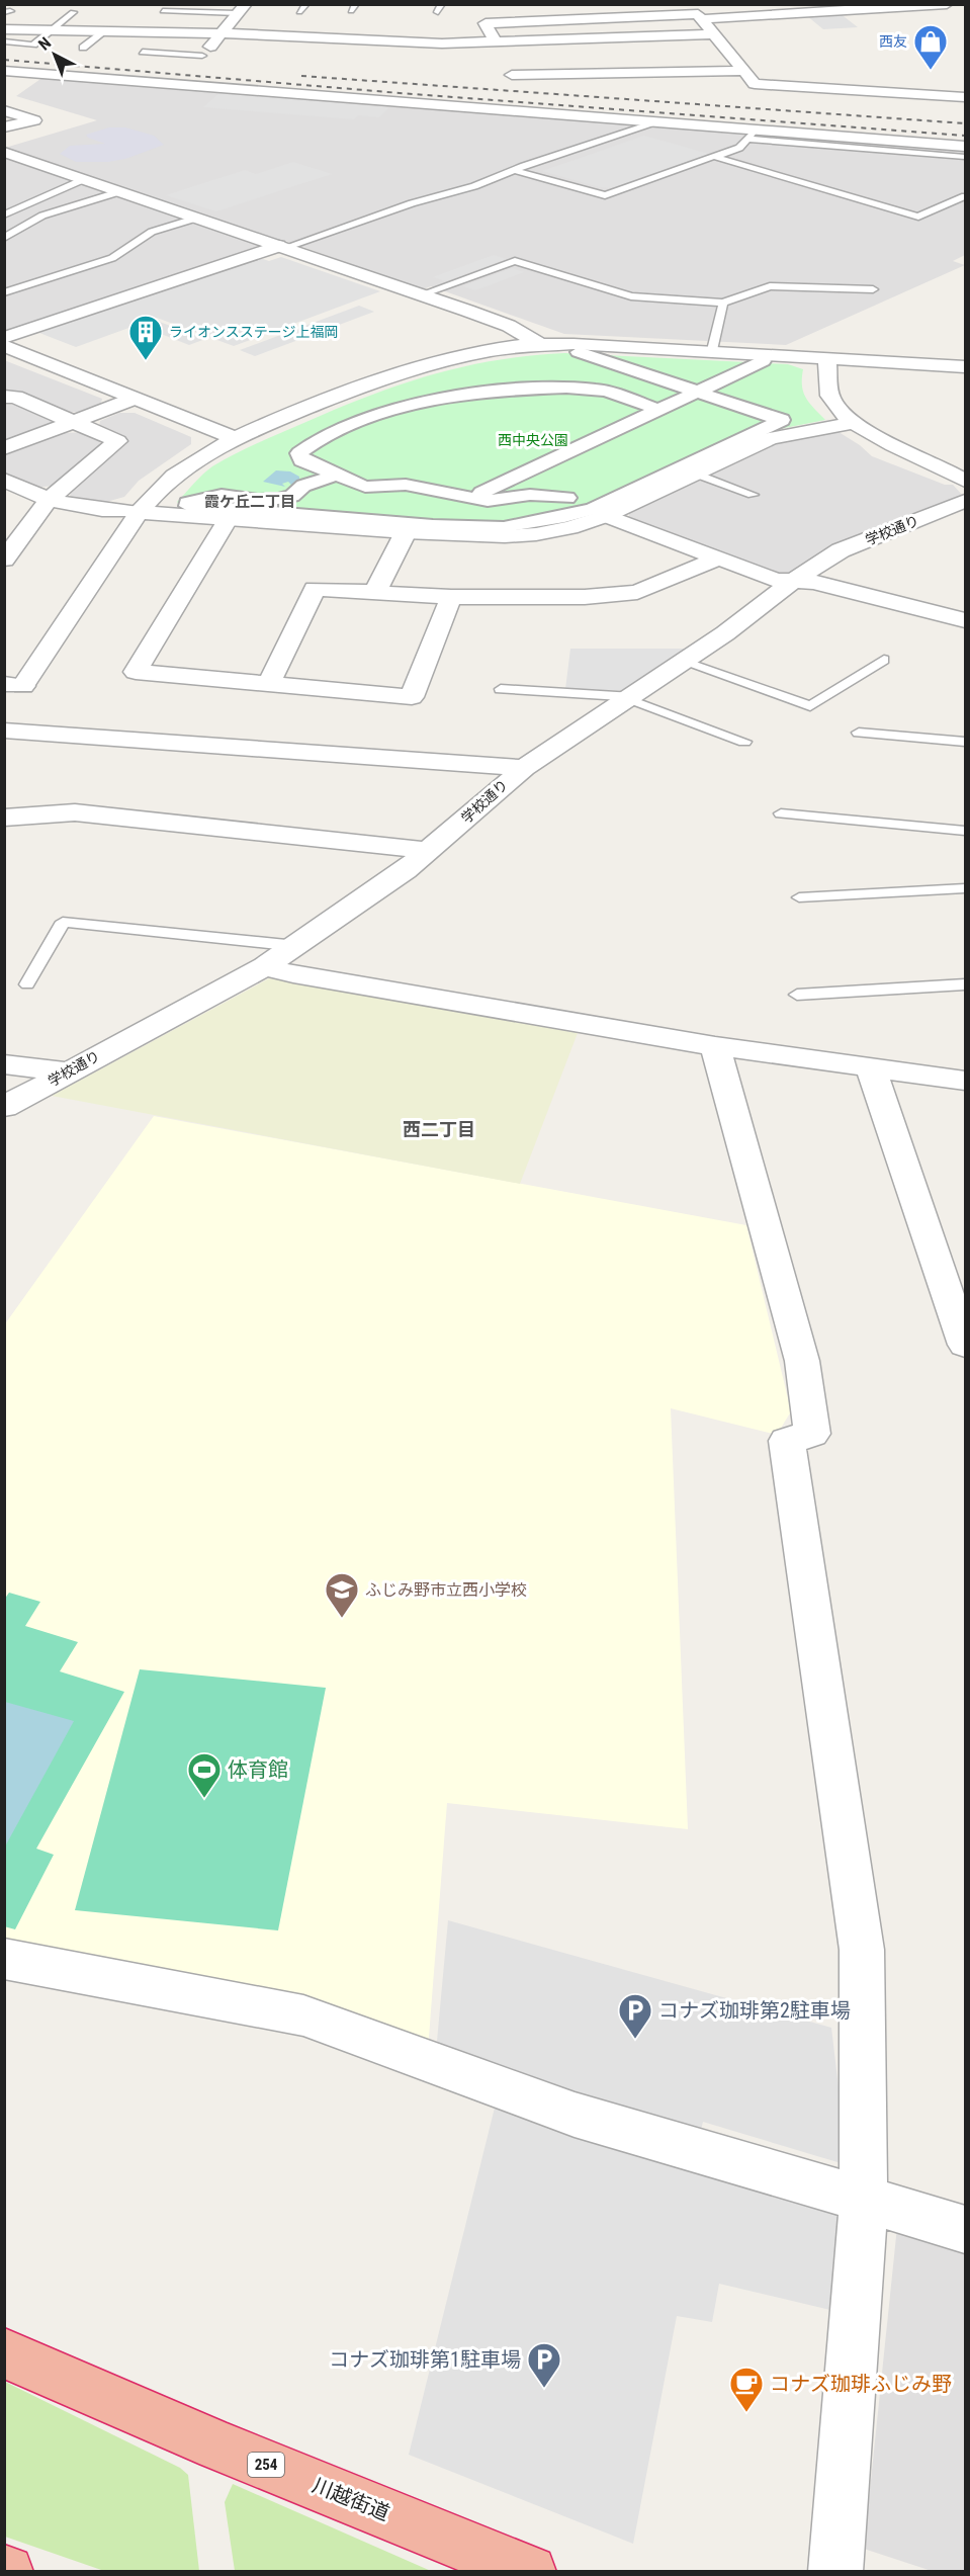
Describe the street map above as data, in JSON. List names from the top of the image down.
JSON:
{
  "streets": {
    "highway": ["254", "川越街道"],
    "street": ["学校通り"]
  },
  "districts": ["霞ケ丘二丁目", "西二丁目"],
  "parks": ["西中央公園"],
  "places": {
    "shop": ["西友"],
    "building": ["ライオンスステージ上福岡"],
    "school or university": ["ふじみ野市立西小学校"],
    "sports": ["体育館"],
    "parking": ["コナズ珈琲第2駐車場", "コナズ珈琲第1駐車場"],
    "cafe": ["コナズ珈琲ふじみ野"]
  },
  "north": "top left"
}
